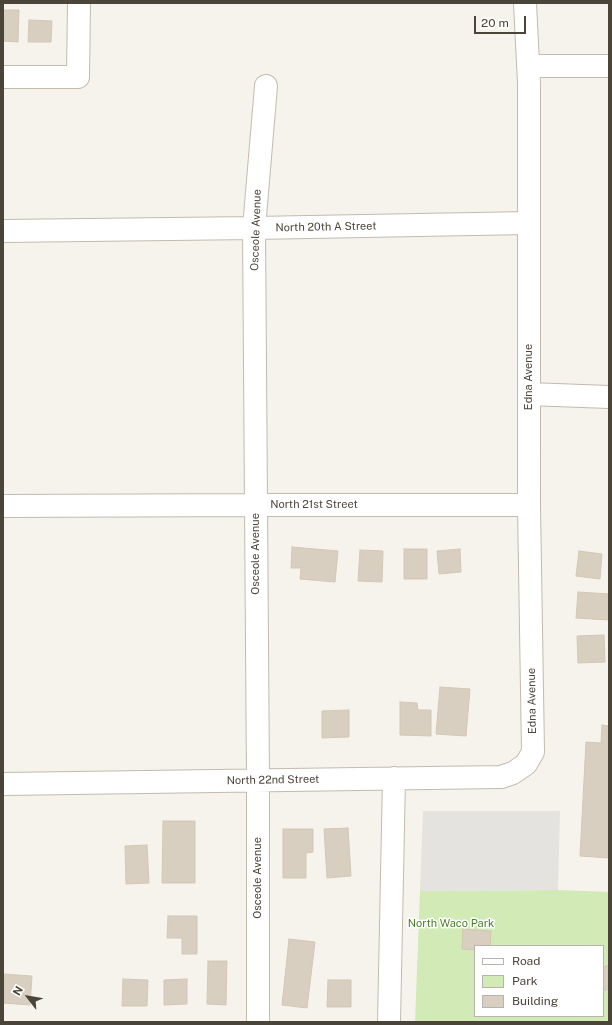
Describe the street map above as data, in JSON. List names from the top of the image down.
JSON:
{
  "streets": {
    "street": [
      "North 20th A Street",
      "Osceole Avenue",
      "Edna Avenue",
      "North 21st Street",
      "North 22nd Street"
    ]
  },
  "crossings": [
    ["North 20th A Street", "Osceole Avenue"],
    ["North 20th A Street", "Edna Avenue"],
    ["Osceole Avenue", "North 21st Street"],
    ["Osceole Avenue", "North 22nd Street"],
    ["Edna Avenue", "North 21st Street"],
    ["Edna Avenue", "North 22nd Street"]
  ],
  "parks": ["North Waco Park"],
  "legend": ["Road", "Park", "Building"],
  "scale_bar": "20 m",
  "north": "top left"
}
